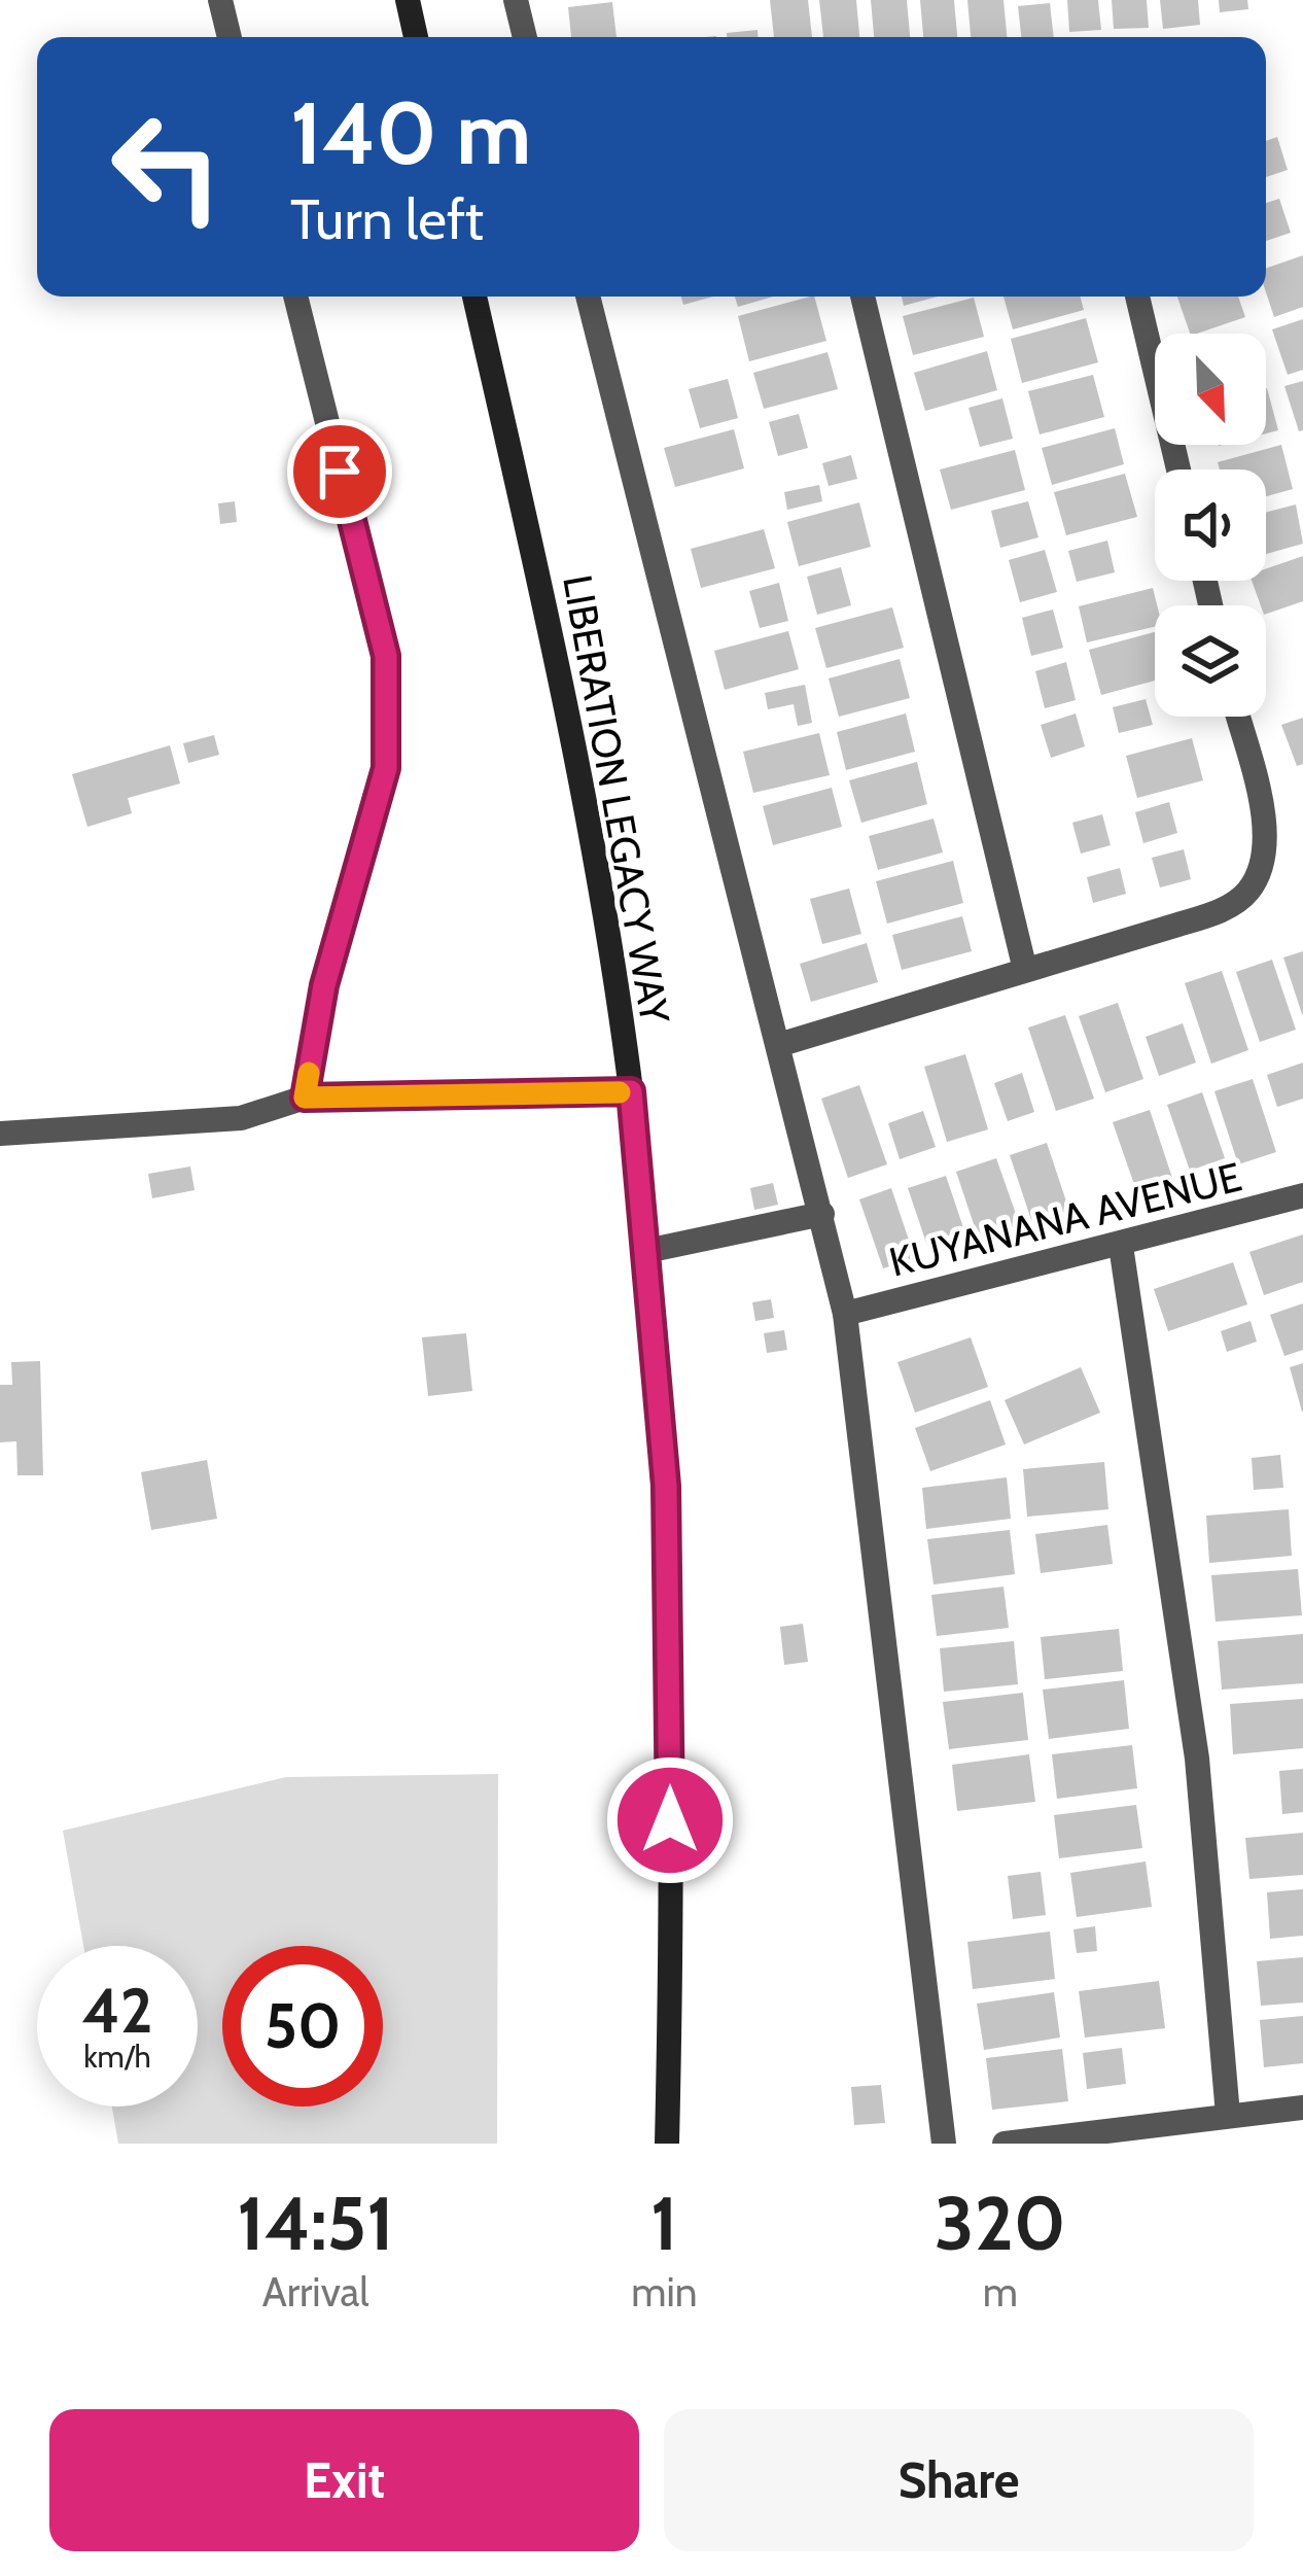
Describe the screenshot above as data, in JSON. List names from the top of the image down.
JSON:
{
  "streets": {
    "main road": ["LIBERATION LEGACY WAY"],
    "street": ["KUYANANA AVENUE"]
  },
  "north": "bottom right",
  "page": {
    "turn": ["140 m", "Turn left"],
    "speed": "42 km/h",
    "limit": "50",
    "eta": [
      "14:51",
      "Arrival",
      "1",
      "min",
      "320",
      "m"
    ],
    "buttons": ["Exit", "Share"]
  }
}
